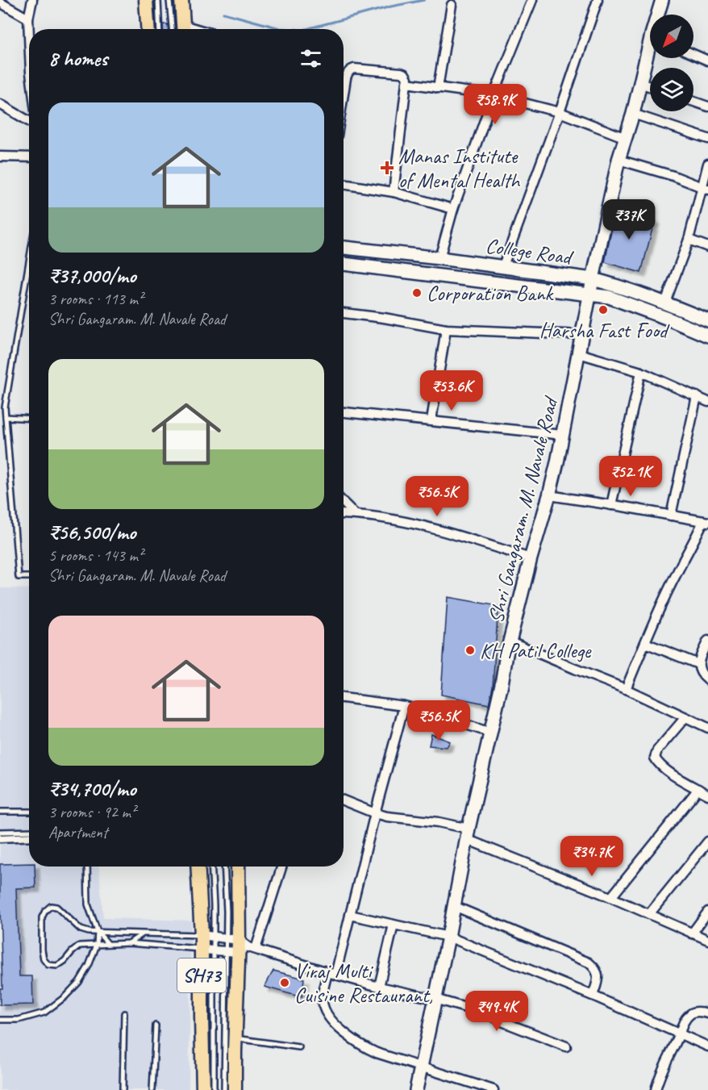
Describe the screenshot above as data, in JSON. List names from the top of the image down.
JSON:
{
  "streets": {
    "main road": ["College Road", "Shri Gangaram. M. Navale Road", "SH73"]
  },
  "crossings": [
    ["College Road", "Shri Gangaram. M. Navale Road"]
  ],
  "places": {
    "health": ["Manas Institute of Mental Health"],
    "other": [
      "Corporation Bank",
      "Harsha Fast Food",
      "KH Patil College",
      "Viraj Multi Cuisine Restaurant,"
    ]
  },
  "north": "bottom left",
  "page": {
    "heading": "8 homes",
    "price": [
      "₹58.9K",
      "₹37K",
      "₹53.6K",
      "₹52.1K",
      "₹56.5K",
      "₹56.5K",
      "₹34.7K",
      "₹49.4K"
    ],
    "list": [
      {
        "name": "₹37,000/mo",
        "note": "3 rooms · 113 m² · Shri Gangaram. M. Navale Road"
      },
      {
        "name": "₹56,500/mo",
        "note": "5 rooms · 143 m² · Shri Gangaram. M. Navale Road"
      },
      {
        "name": "₹34,700/mo",
        "note": "3 rooms · 92 m² · Apartment"
      }
    ]
  }
}
